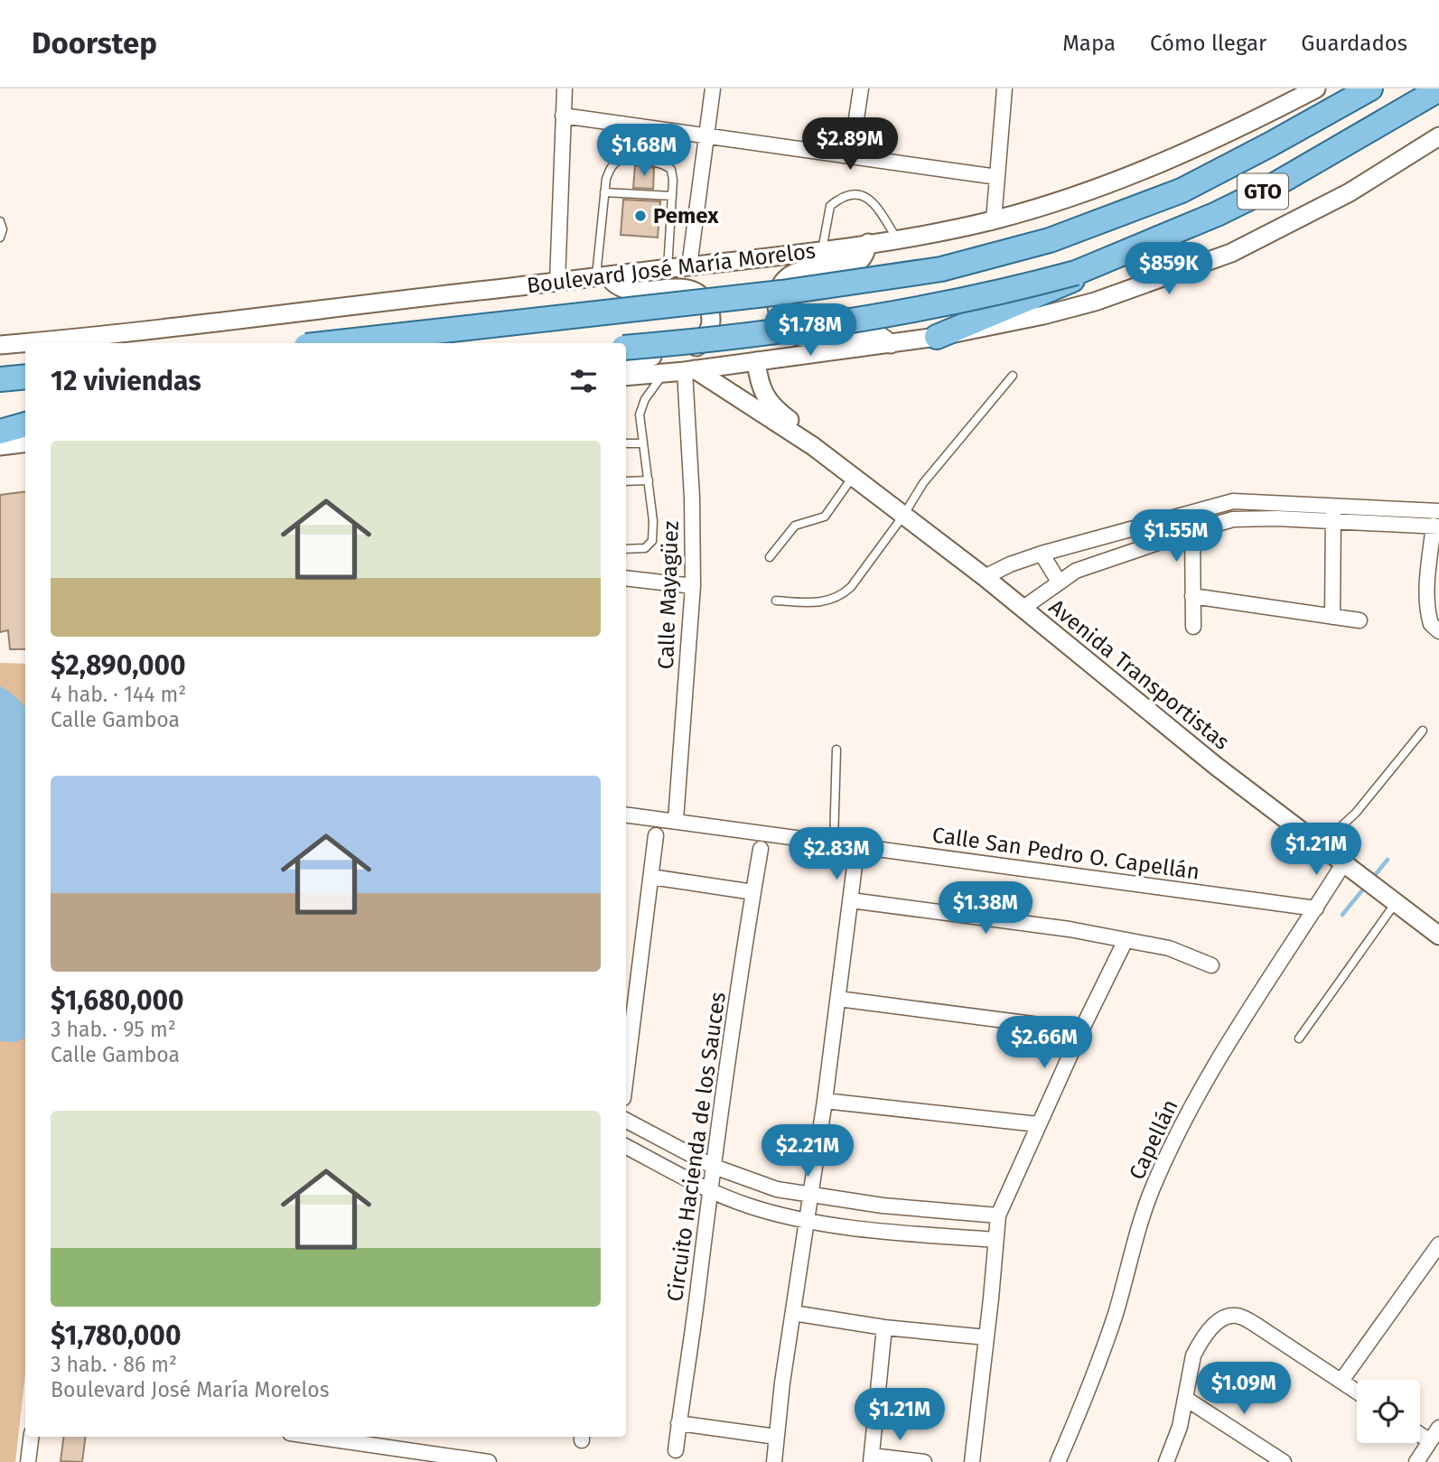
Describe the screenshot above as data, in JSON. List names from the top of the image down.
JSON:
{
  "streets": {
    "main road": ["GTO", "Boulevard José María Morelos"],
    "street": [
      "Calle Mayagüez",
      "Avenida Transportistas",
      "Calle San Pedro O. Capellán",
      "Capellán",
      "Circuito Hacienda de los Sauces"
    ]
  },
  "crossings": [
    ["Calle Mayagüez", "Avenida Transportistas"],
    ["Calle Mayagüez", "Calle San Pedro O. Capellán"],
    ["Avenida Transportistas", "Capellán"],
    ["Calle San Pedro O. Capellán", "Capellán"]
  ],
  "places": ["Pemex"],
  "page": {
    "header": "Doorstep",
    "nav": ["Mapa", "Cómo llegar", "Guardados"],
    "price": [
      "$2.89M",
      "$1.68M",
      "$859K",
      "$1.78M",
      "$1.55M",
      "$1.21M",
      "$2.83M",
      "$1.38M",
      "$2.66M",
      "$2.21M",
      "$1.09M",
      "$1.21M"
    ],
    "heading": "12 viviendas",
    "list": [
      {
        "name": "$2,890,000",
        "note": "4 hab. · 144 m² · Calle Gamboa"
      },
      {
        "name": "$1,680,000",
        "note": "3 hab. · 95 m² · Calle Gamboa"
      },
      {
        "name": "$1,780,000",
        "note": "3 hab. · 86 m² · Boulevard José María Morelos"
      }
    ]
  }
}
